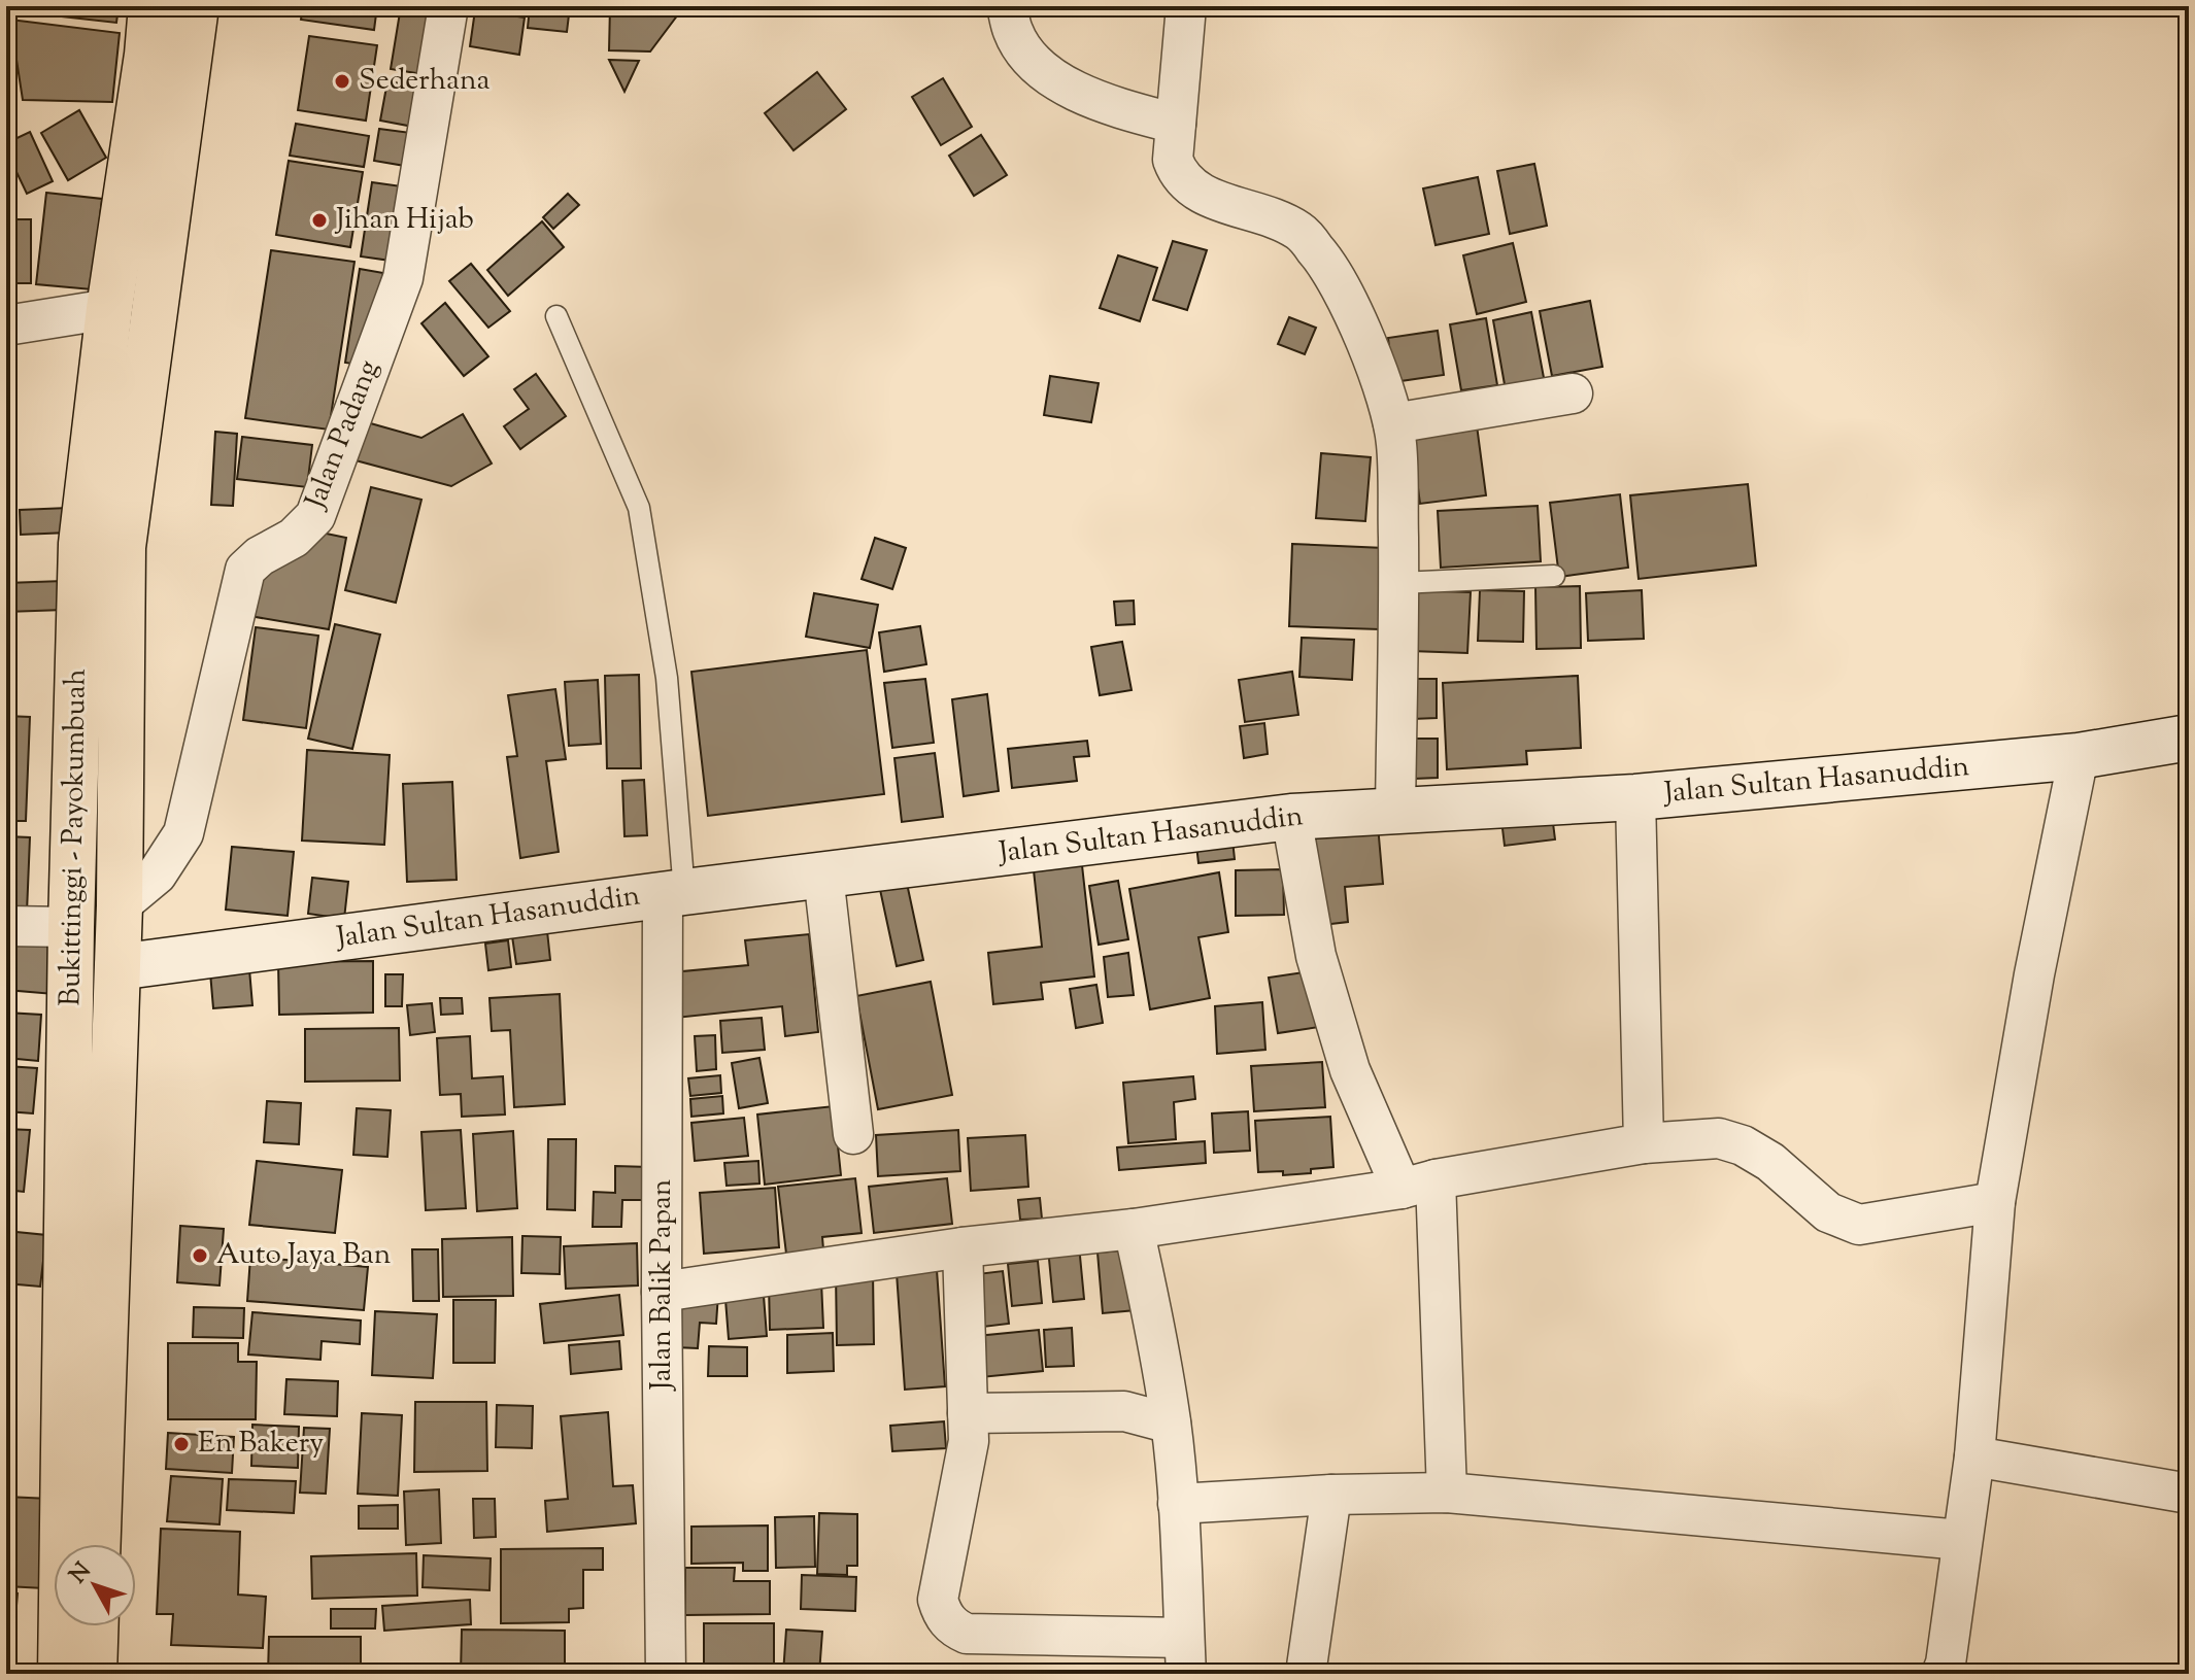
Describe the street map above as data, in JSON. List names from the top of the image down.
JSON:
{
  "streets": {
    "highway": ["Bukittinggi - Payokumbuah"],
    "street": ["Jalan Padang", "Jalan Sultan Hasanuddin", "Jalan Balik Papan"]
  },
  "crossings": [
    ["Jalan Padang", "Bukittinggi - Payokumbuah"],
    ["Jalan Sultan Hasanuddin", "Bukittinggi - Payokumbuah"],
    ["Jalan Sultan Hasanuddin", "Jalan Balik Papan"]
  ],
  "places": [
    "Sederhana",
    "Jihan Hijab",
    "Auto Jaya Ban",
    "En Bakery"
  ],
  "north": "top left"
}
